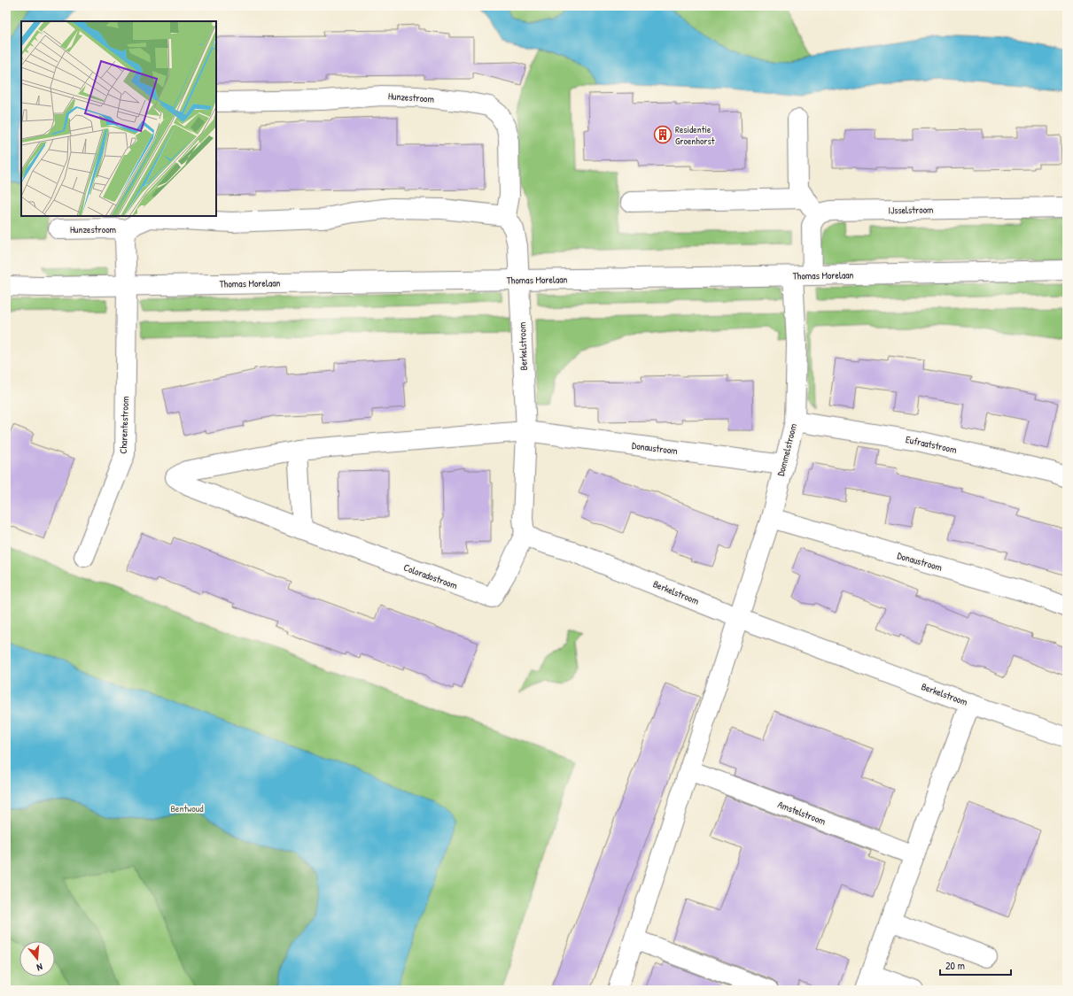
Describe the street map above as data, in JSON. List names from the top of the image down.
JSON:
{
  "streets": {
    "street": [
      "Hunzestroom",
      "IJsselstroom",
      "Thomas Morelaan",
      "Berkelstroom",
      "Charentestroom",
      "Eufraatstroom",
      "Donaustroom",
      "Dommelstroom",
      "Coloradostroom",
      "Amstelstroom"
    ]
  },
  "crossings": [
    ["Hunzestroom", "Thomas Morelaan"],
    ["Hunzestroom", "Charentestroom"],
    ["Thomas Morelaan", "Berkelstroom"],
    ["Thomas Morelaan", "Charentestroom"],
    ["Thomas Morelaan", "Dommelstroom"],
    ["Berkelstroom", "Donaustroom"],
    ["Berkelstroom", "Dommelstroom"],
    ["Berkelstroom", "Coloradostroom"],
    ["Eufraatstroom", "Dommelstroom"],
    ["Donaustroom", "Dommelstroom"],
    ["Donaustroom", "Coloradostroom"]
  ],
  "parks": ["Bentwoud"],
  "places": {
    "building": ["Residentie Groenhorst"]
  },
  "scale_bar": "20 m",
  "north": "bottom"
}
